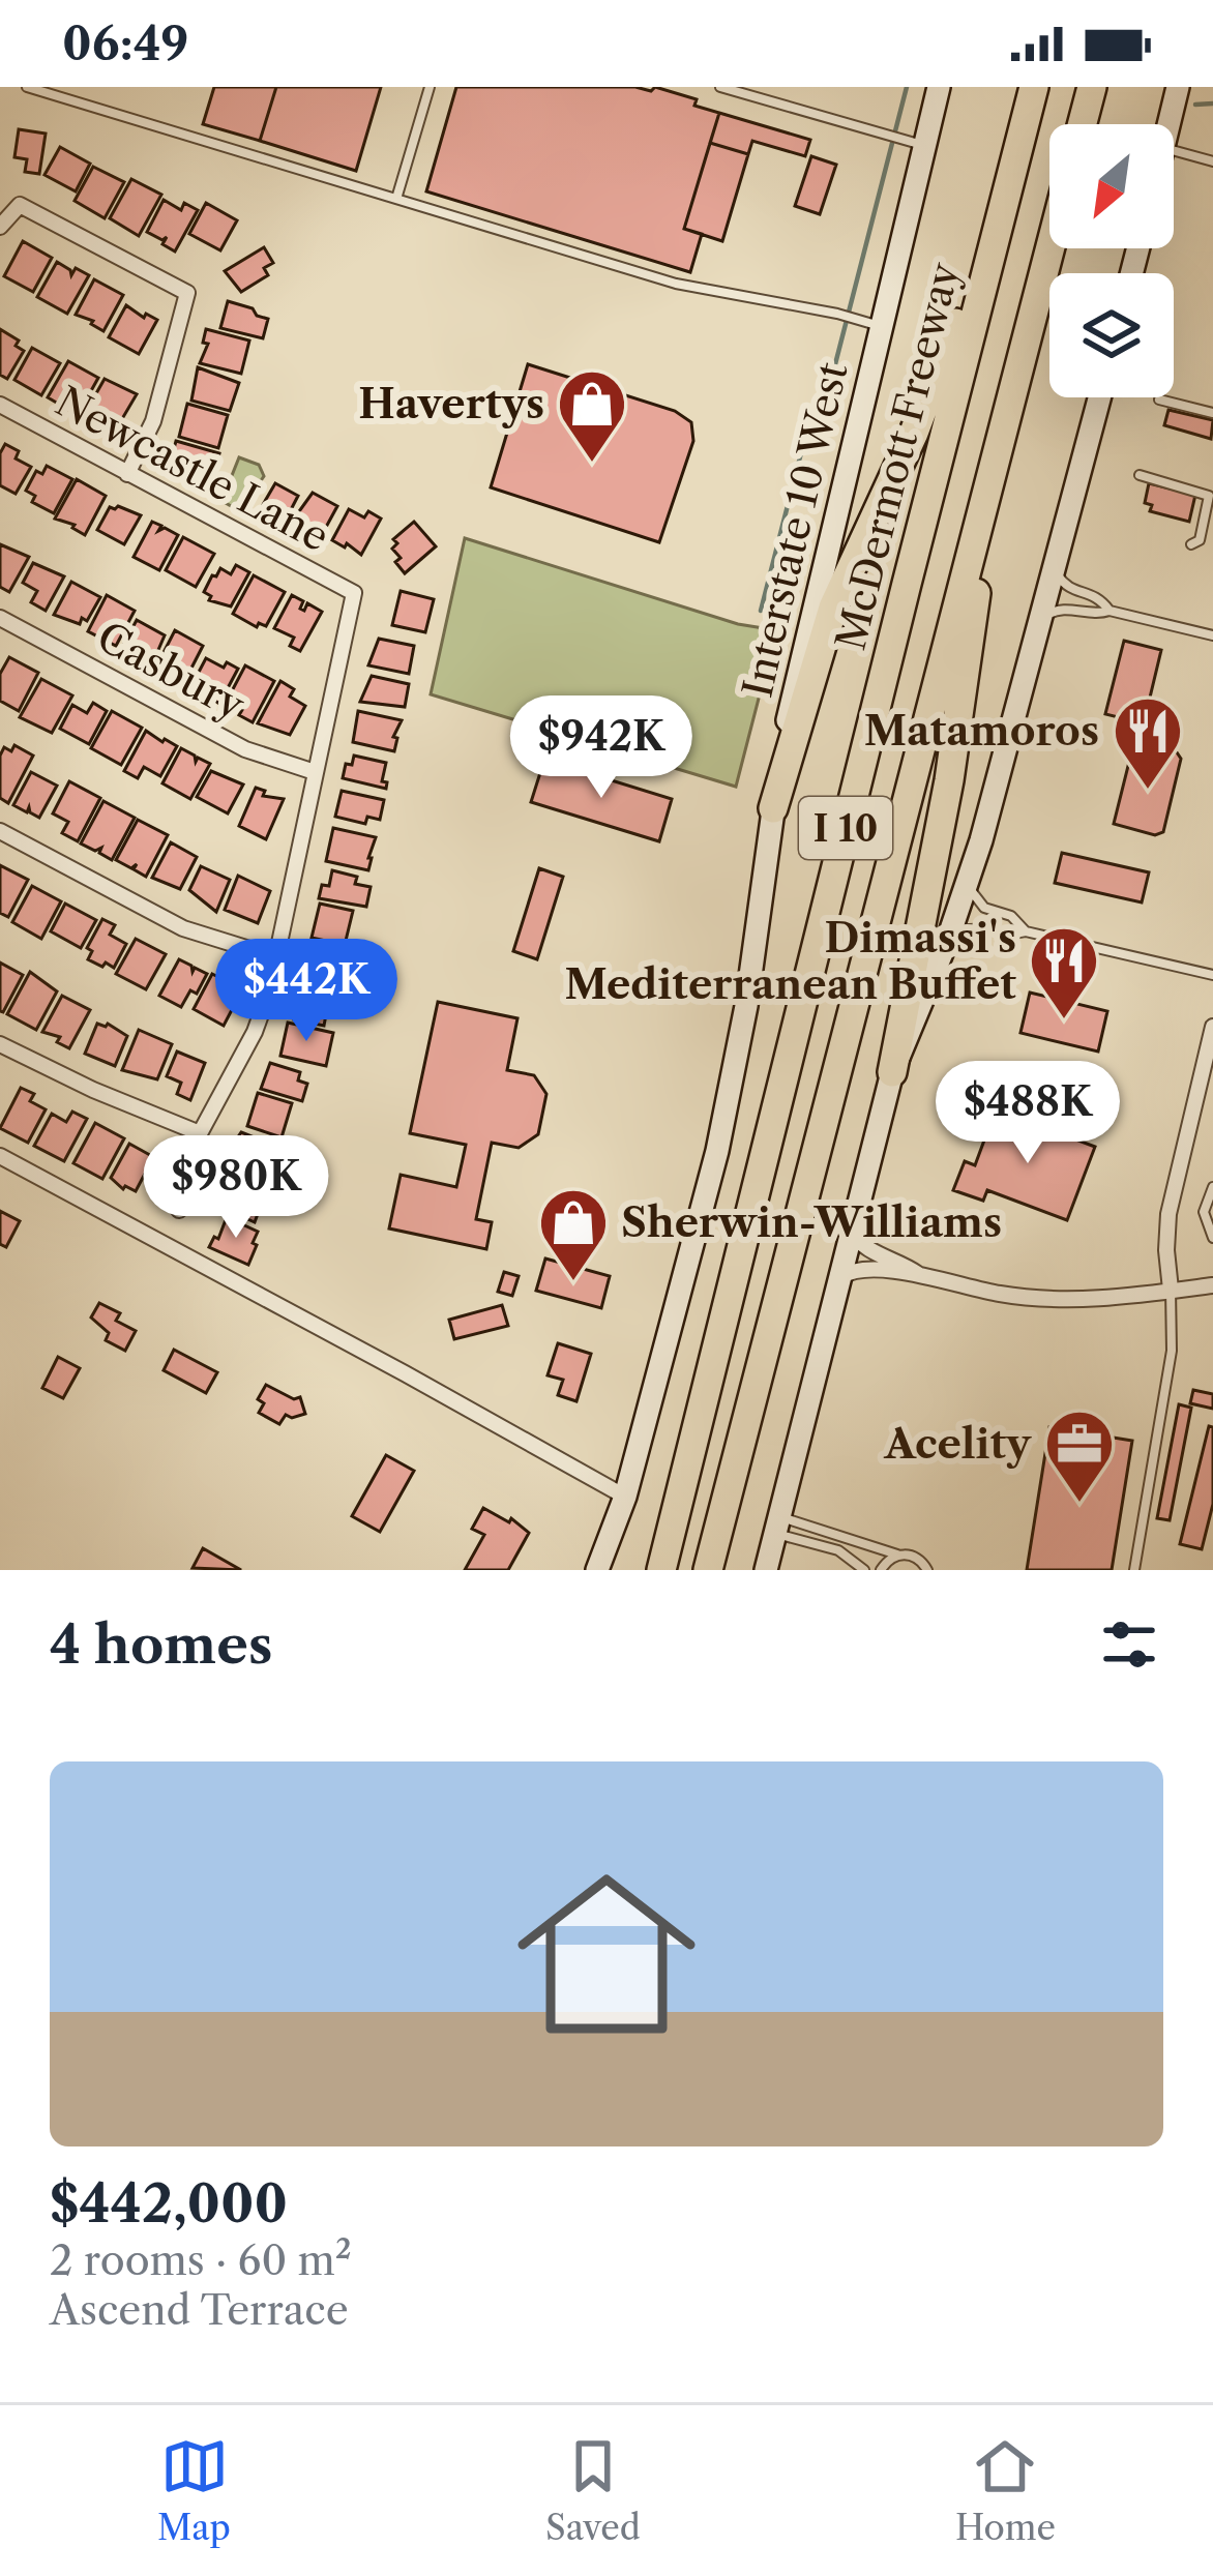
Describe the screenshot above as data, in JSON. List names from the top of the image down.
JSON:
{
  "streets": {
    "highway": ["McDermott Freeway", "I 10"],
    "main road": ["Interstate 10 West"],
    "street": ["Newcastle Lane", "Casbury"]
  },
  "crossings": [
    ["Newcastle Lane", "Casbury"]
  ],
  "places": {
    "shop": ["Havertys", "Sherwin-Williams"],
    "restaurant": ["Matamoros", "Dimassi's Mediterranean Buffet"],
    "office": ["Acelity"]
  },
  "north": "bottom left",
  "page": {
    "status": "06:49",
    "price": [
      "$942K",
      "$442K",
      "$488K",
      "$980K"
    ],
    "heading": "4 homes",
    "list": [
      {
        "name": "$442,000",
        "note": "2 rooms · 60 m² · Ascend Terrace"
      }
    ],
    "tabs": ["Map", "Saved", "Home"]
  }
}
